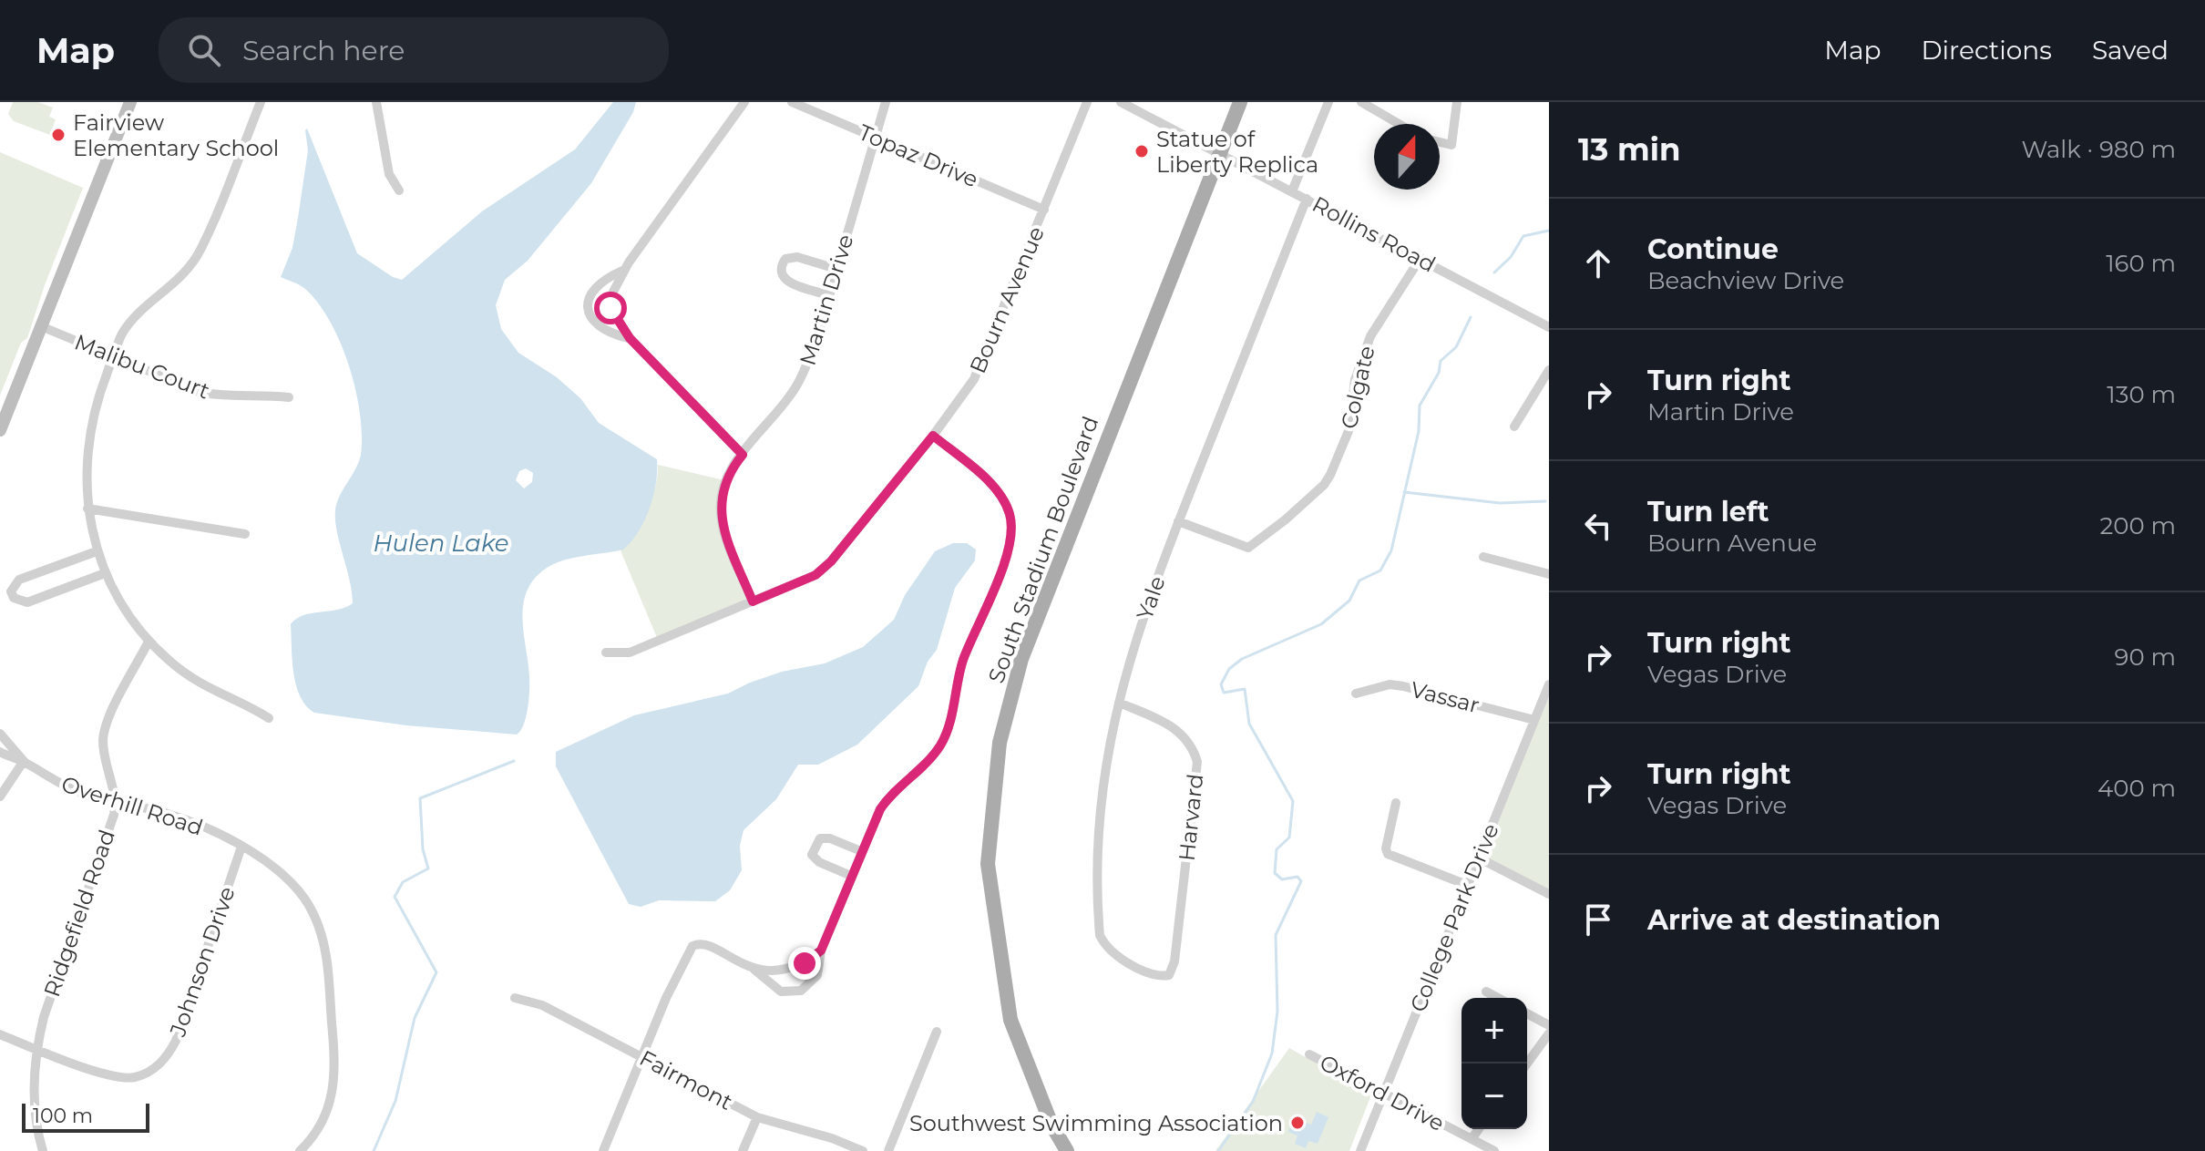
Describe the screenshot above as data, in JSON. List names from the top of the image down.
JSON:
{
  "streets": {
    "main road": ["South Stadium Boulevard"],
    "street": [
      "Topaz Drive",
      "Rollins Road",
      "Martin Drive",
      "Bourn Avenue",
      "Malibu Court",
      "Colgate",
      "Yale",
      "Vassar",
      "Overhill Road",
      "Harvard",
      "Ridgefield Road",
      "College Park Drive",
      "Johnson Drive",
      "Fairmont",
      "Oxford Drive"
    ]
  },
  "crossings": [
    ["Topaz Drive", "Martin Drive"],
    ["Topaz Drive", "Bourn Avenue"],
    ["Rollins Road", "Colgate"],
    ["Rollins Road", "South Stadium Boulevard"],
    ["Rollins Road", "Yale"],
    ["Martin Drive", "Bourn Avenue"],
    ["Colgate", "Yale"],
    ["Yale", "Harvard"],
    ["Vassar", "College Park Drive"],
    ["Overhill Road", "Ridgefield Road"],
    ["Overhill Road", "Johnson Drive"],
    ["Ridgefield Road", "Johnson Drive"],
    ["College Park Drive", "Oxford Drive"]
  ],
  "water": ["Hulen Lake"],
  "places": ["Fairview Elementary School", "Statue of Liberty Replica", "Southwest Swimming Association"],
  "scale_bar": "100 m",
  "north": "top",
  "page": {
    "header": "Map",
    "search": "Search here",
    "nav": ["Map", "Directions", "Saved"],
    "heading": ["13 min", "Walk · 980 m"],
    "list": [
      ["Continue", "Beachview Drive", "160 m"],
      ["Turn right", "Martin Drive", "130 m"],
      ["Turn left", "Bourn Avenue", "200 m"],
      ["Turn right", "Vegas Drive", "90 m"],
      ["Turn right", "Vegas Drive", "400 m"],
      "Arrive at destination"
    ],
    "map_buttons": ["+", "−"],
    "scale": "100 m"
  }
}
